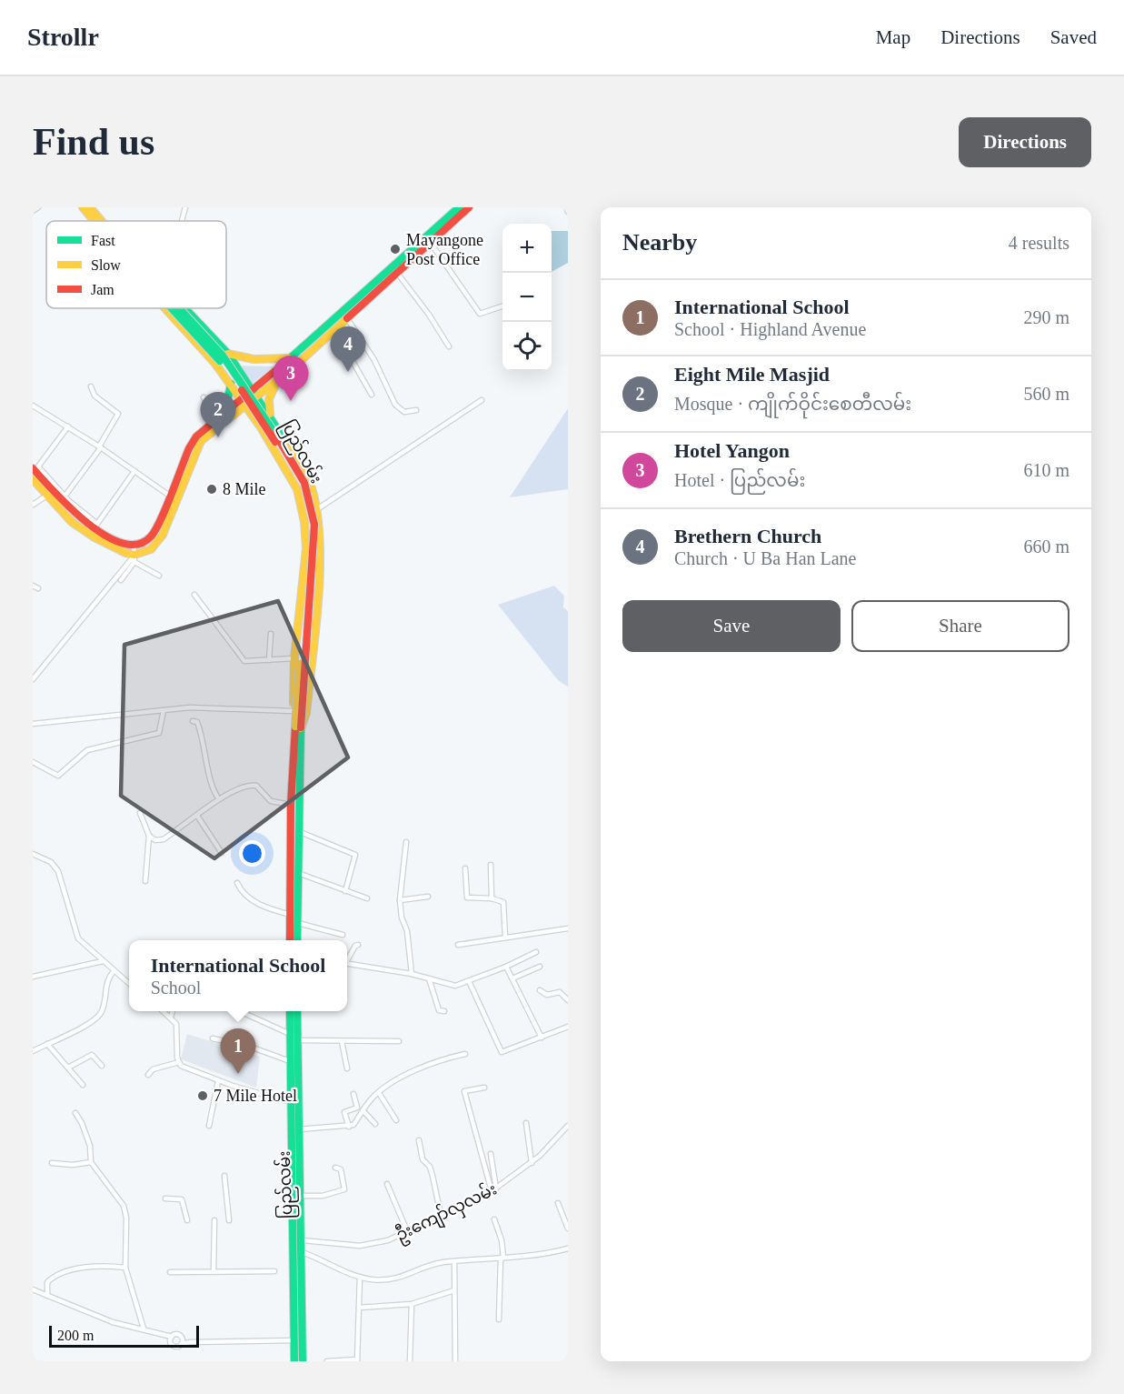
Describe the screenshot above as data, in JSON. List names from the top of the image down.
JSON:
{
  "streets": {
    "main road": ["ပြည်လမ်း"],
    "street": ["ဦးကျော်လှလမ်း"]
  },
  "crossings": [
    ["ပြည်လမ်း", "ဦးကျော်လှလမ်း"]
  ],
  "places": ["Mayangone Post Office", "8 Mile", "7 Mile Hotel"],
  "legend": ["Fast", "Slow", "Jam"],
  "scale_bar": "200 m",
  "page": {
    "header": "Strollr",
    "nav": ["Map", "Directions", "Saved"],
    "buttons": [
      "Directions",
      ["Save", "Share"]
    ],
    "title": "Find us",
    "heading": ["Nearby", "4 results"],
    "map_buttons": ["+", "−"],
    "list": [
      {
        "mark": "1",
        "name": "International School",
        "note": "School · Highland Avenue",
        "value": "290 m"
      },
      {
        "mark": "2",
        "name": "Eight Mile Masjid",
        "note": "Mosque · ကျိုက်ဝိုင်းစေတီလမ်း",
        "value": "560 m"
      },
      {
        "mark": "3",
        "name": "Hotel Yangon",
        "note": "Hotel · ပြည်လမ်း",
        "value": "610 m"
      },
      {
        "mark": "4",
        "name": "Brethern Church",
        "note": "Church · U Ba Han Lane",
        "value": "660 m"
      }
    ],
    "pins": [
      "4",
      "3",
      "2",
      "1"
    ],
    "popup": ["International School", "School"],
    "scale": "200 m"
  }
}
